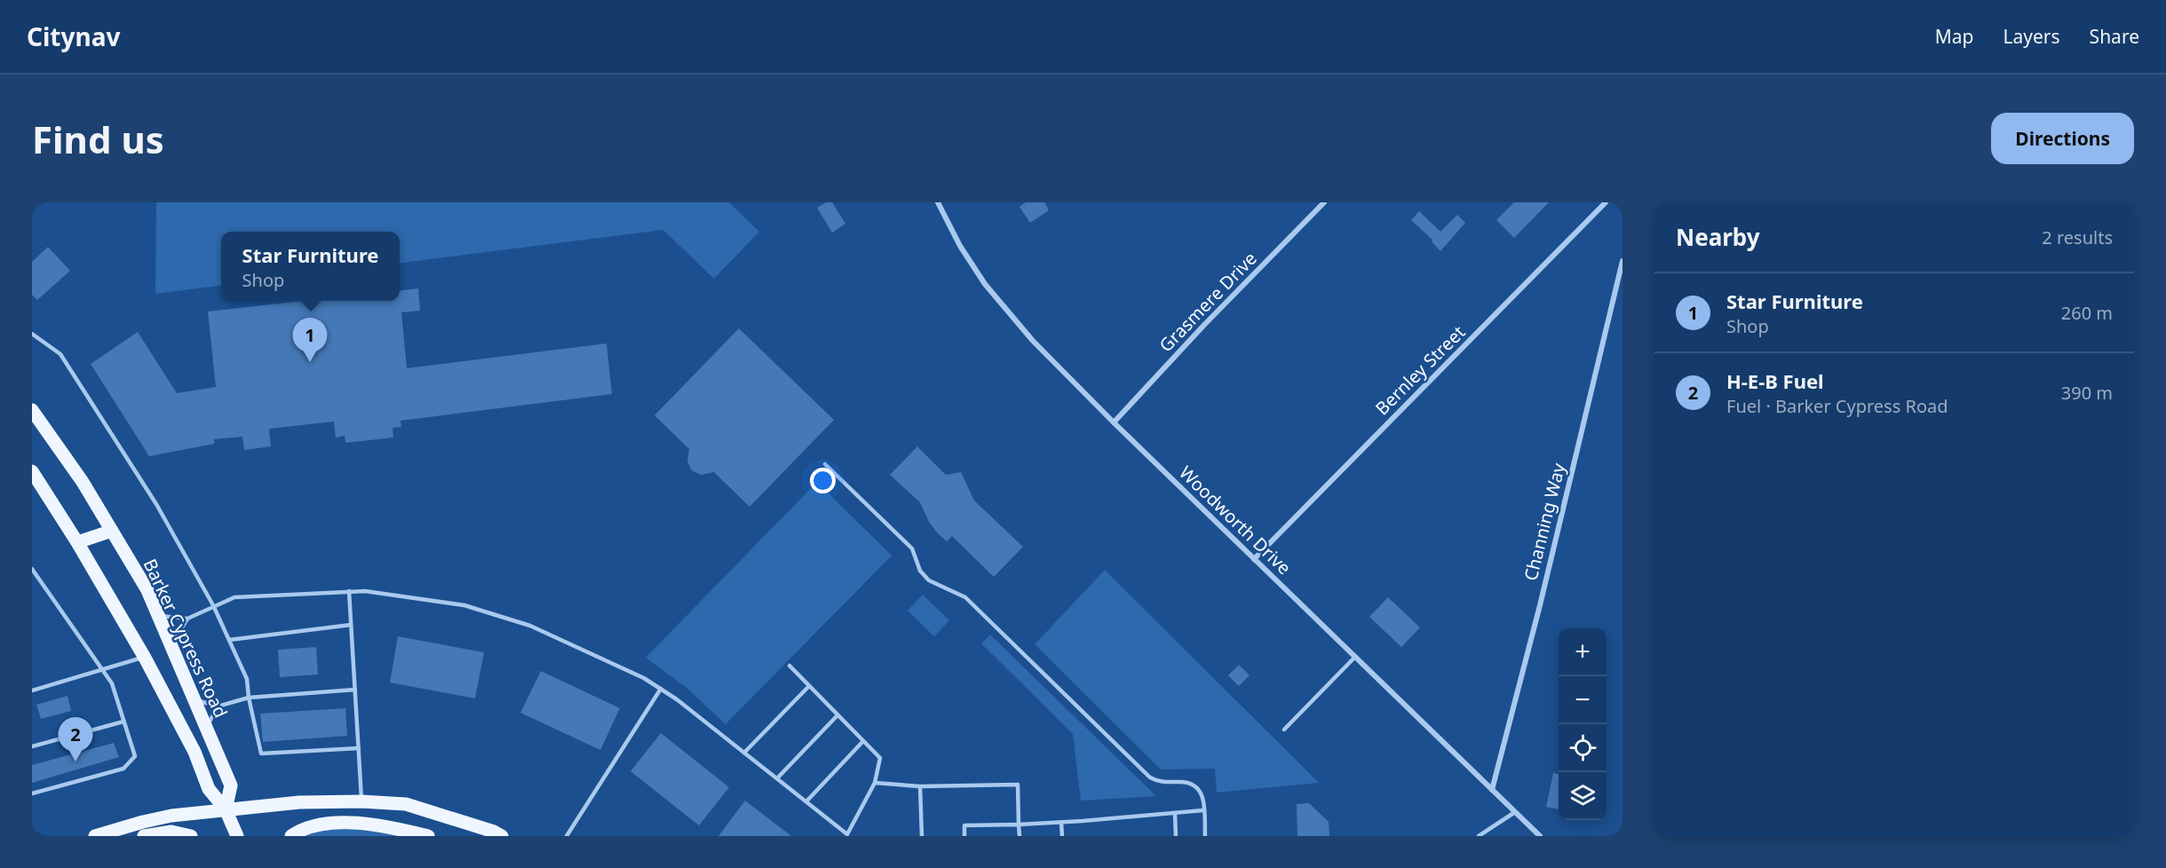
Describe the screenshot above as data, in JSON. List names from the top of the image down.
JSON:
{
  "streets": {
    "main road": ["Barker Cypress Road"],
    "street": [
      "Grasmere Drive",
      "Bernley Street",
      "Woodworth Drive",
      "Channing Way"
    ]
  },
  "crossings": [
    ["Grasmere Drive", "Woodworth Drive"],
    ["Bernley Street", "Woodworth Drive"],
    ["Woodworth Drive", "Channing Way"]
  ],
  "page": {
    "header": "Citynav",
    "nav": ["Map", "Layers", "Share"],
    "buttons": "Directions",
    "title": "Find us",
    "heading": ["Nearby", "2 results"],
    "popup": ["Star Furniture", "Shop"],
    "list": [
      {
        "mark": "1",
        "name": "Star Furniture",
        "note": "Shop",
        "value": "260 m"
      },
      {
        "mark": "2",
        "name": "H-E-B Fuel",
        "note": "Fuel · Barker Cypress Road",
        "value": "390 m"
      }
    ],
    "pins": ["1", "2"],
    "map_buttons": ["+", "−"]
  }
}
